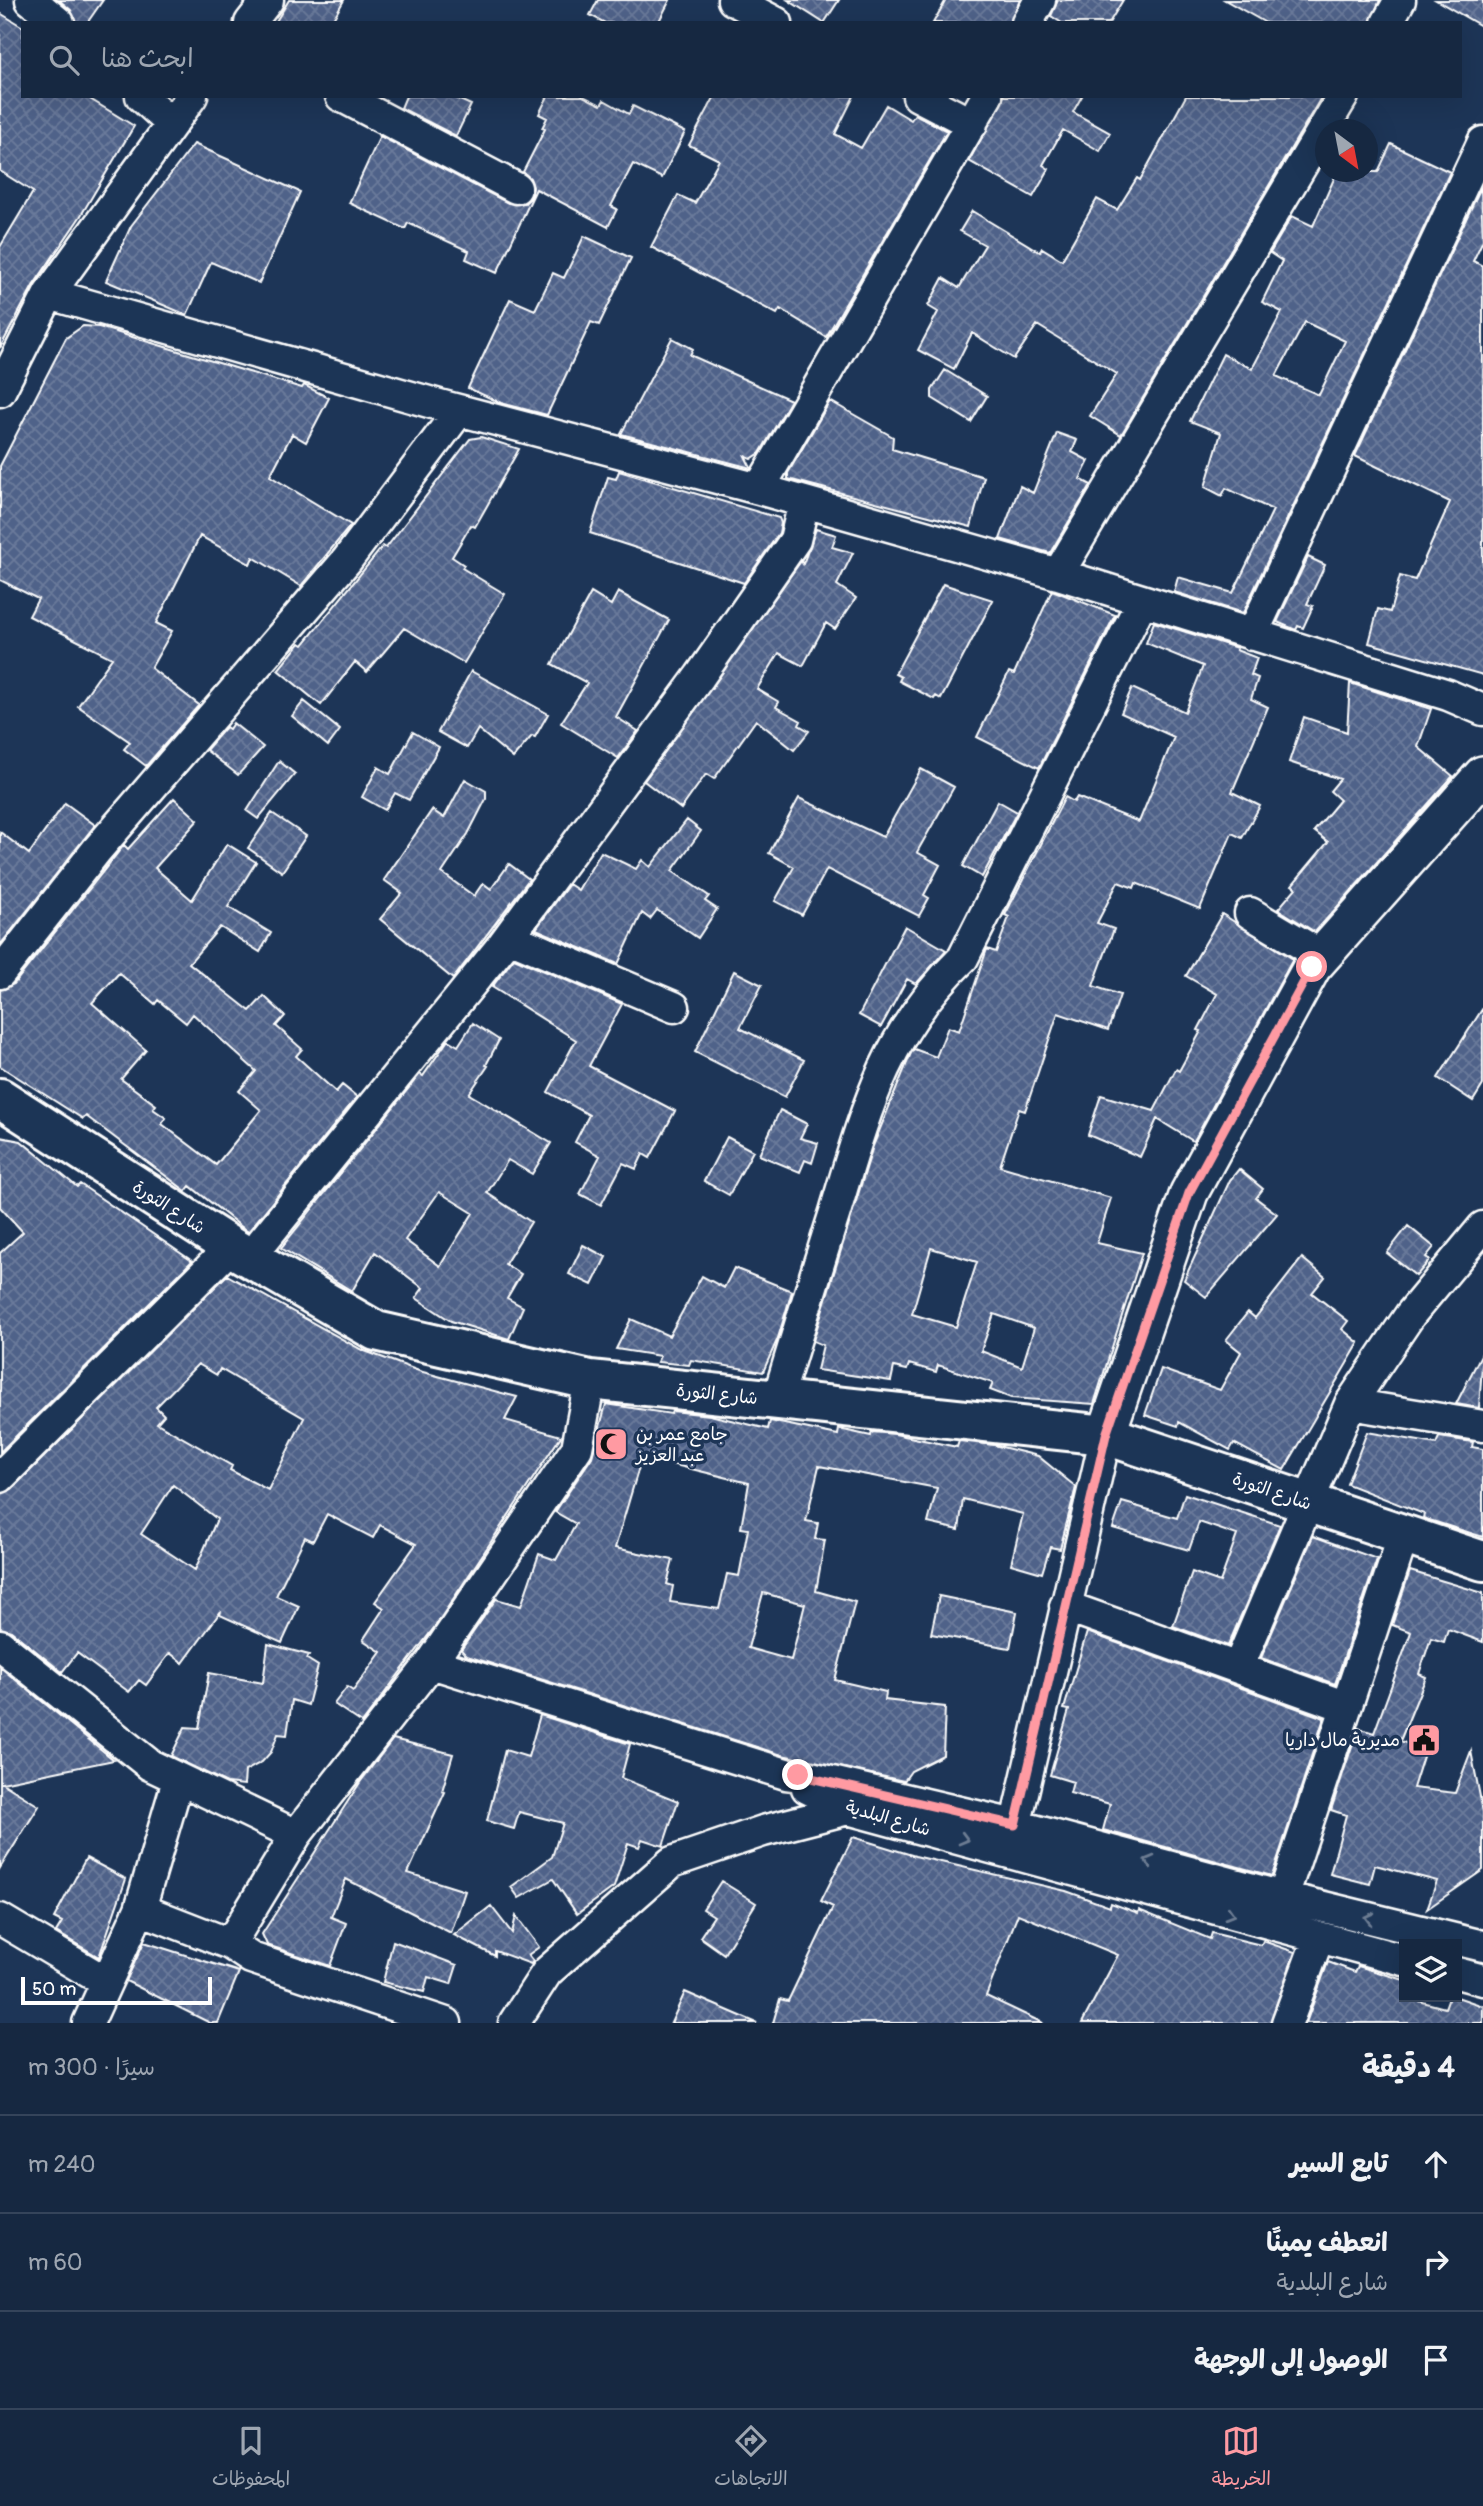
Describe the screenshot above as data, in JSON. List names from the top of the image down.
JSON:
{
  "streets": {
    "main road": ["شارع الثورة"],
    "street": ["شارع البلدية"]
  },
  "places": {
    "mosque": ["جامع عمر بن عبد العزيز"],
    "public building": ["مديرية مال داريا"]
  },
  "scale_bar": "50 m",
  "north": "bottom right",
  "page": {
    "search": "ابحث هنا",
    "scale": "50 m",
    "heading": ["4 دقيقة", "سيرًا · 300 m"],
    "list": [
      ["تابع السير", "240 m"],
      ["انعطف يمينًا", "شارع البلدية", "60 m"],
      "الوصول إلى الوجهة"
    ],
    "nav": ["الخريطة", "الاتجاهات", "المحفوظات"]
  }
}
